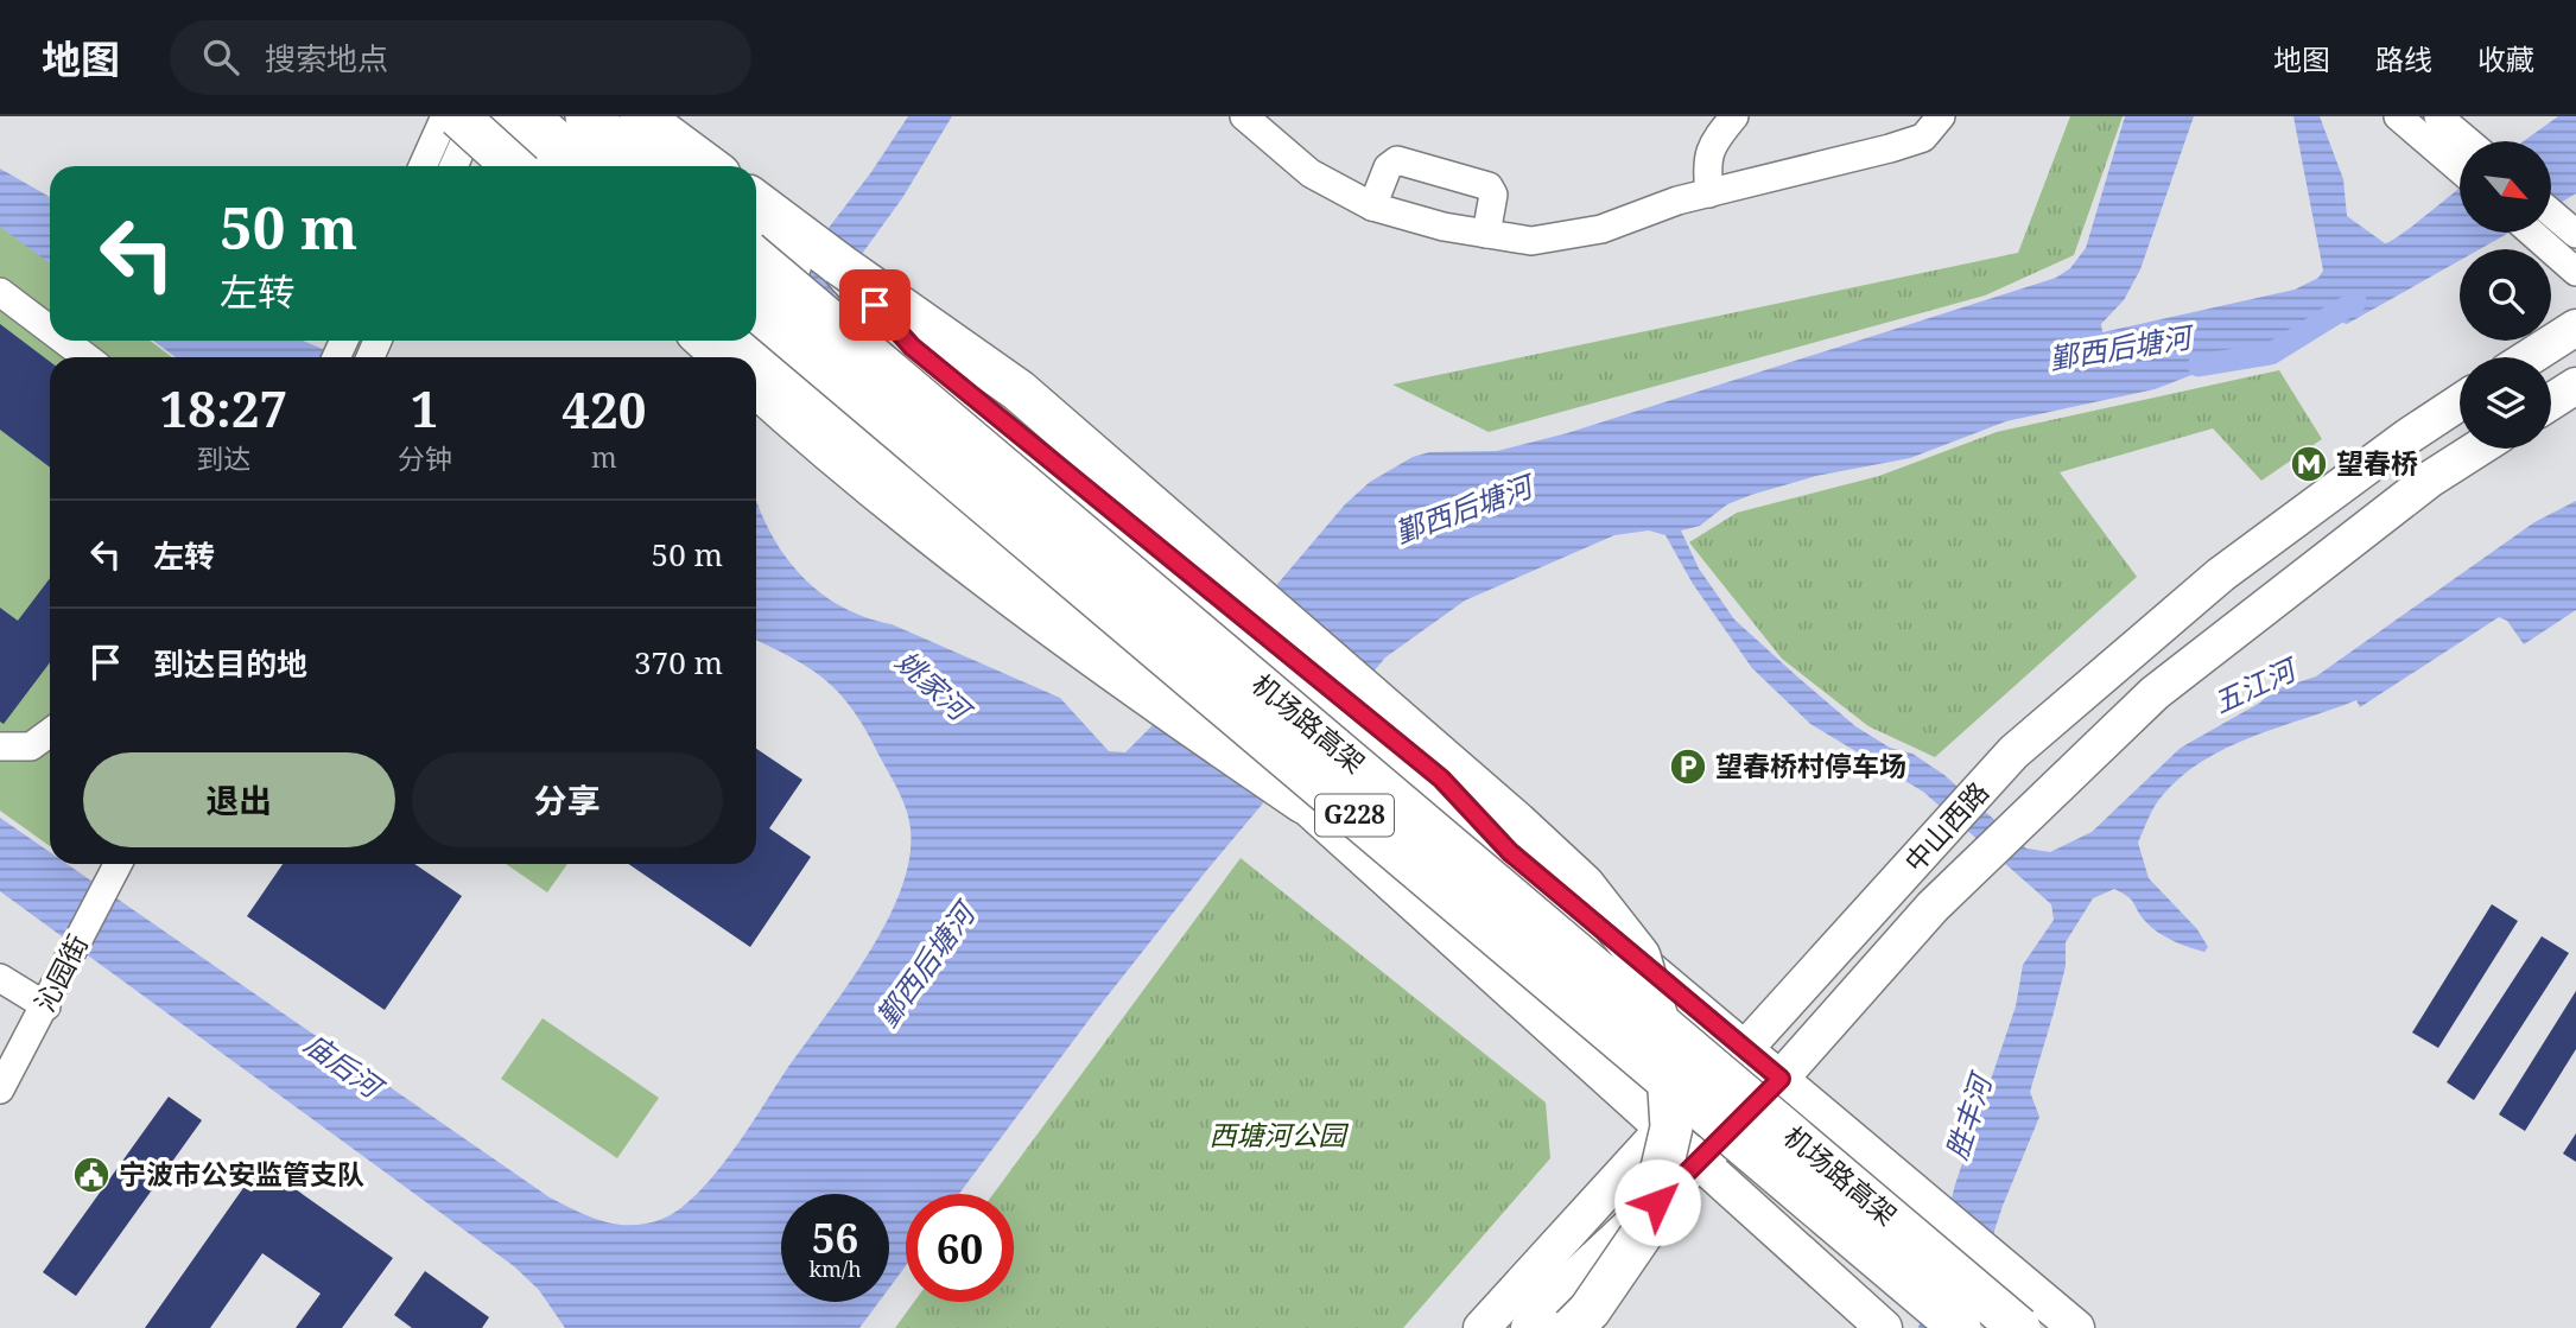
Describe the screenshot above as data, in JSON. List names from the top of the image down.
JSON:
{
  "streets": {
    "highway": ["机场路高架", "G228"],
    "main road": ["中山西路"],
    "street": ["沁园街"]
  },
  "water": [
    "鄞西后塘河",
    "姚家河",
    "五江河",
    "庙后河",
    "胜丰河"
  ],
  "parks": ["西塘河公园"],
  "places": {
    "metro station": ["望春桥"],
    "parking": ["望春桥村停车场"],
    "public building": ["宁波市公安监管支队"]
  },
  "north": "bottom right",
  "page": {
    "header": "地图",
    "search": "搜索地点",
    "nav": ["地图", "路线", "收藏"],
    "turn": ["50 m", "左转"],
    "eta": [
      "18:27",
      "到达",
      "1",
      "分钟",
      "420",
      "m"
    ],
    "list": [
      {
        "name": "左转",
        "value": "50 m"
      },
      {
        "name": "到达目的地",
        "value": "370 m"
      }
    ],
    "buttons": ["退出", "分享"],
    "speed": "56 km/h",
    "limit": "60"
  }
}
